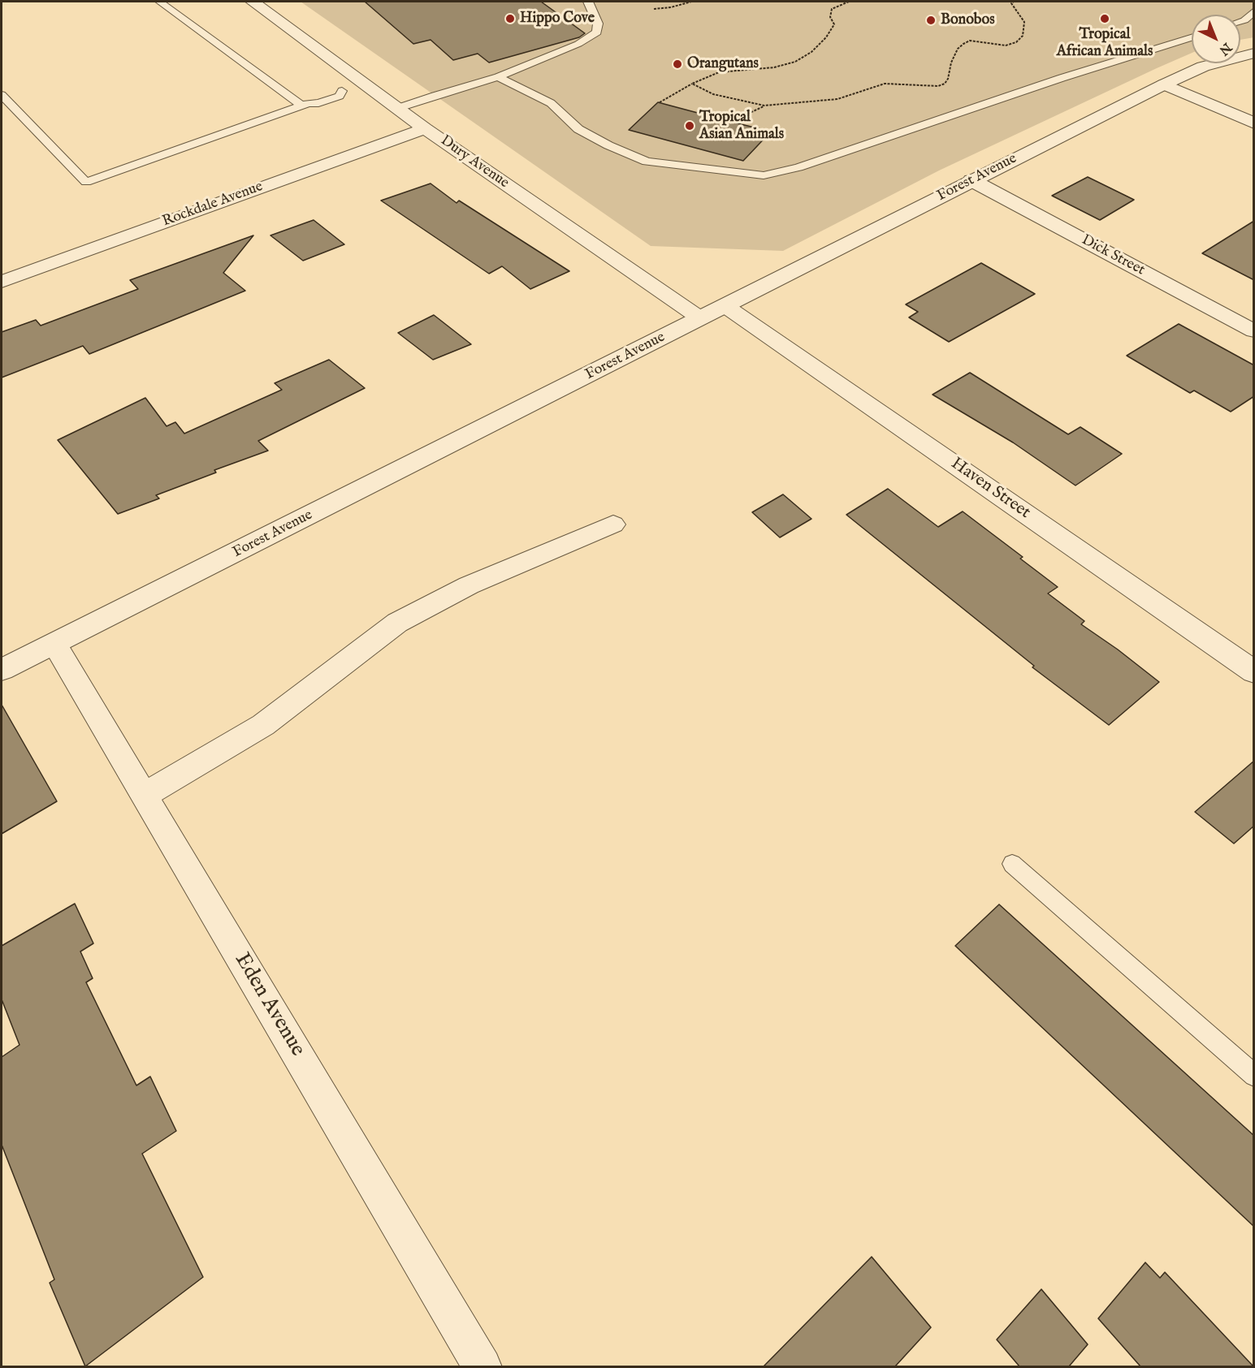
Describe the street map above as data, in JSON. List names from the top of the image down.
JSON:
{
  "streets": {
    "street": [
      "Dury Avenue",
      "Forest Avenue",
      "Rockdale Avenue",
      "Dick Street",
      "Haven Street",
      "Eden Avenue"
    ]
  },
  "crossings": [
    ["Dury Avenue", "Forest Avenue"],
    ["Dury Avenue", "Rockdale Avenue"],
    ["Forest Avenue", "Dick Street"],
    ["Forest Avenue", "Haven Street"],
    ["Forest Avenue", "Eden Avenue"]
  ],
  "places": [
    "Hippo Cove",
    "Tropical African Animals",
    "Bonobos",
    "Orangutans",
    "Tropical Asian Animals"
  ],
  "north": "bottom right"
}
